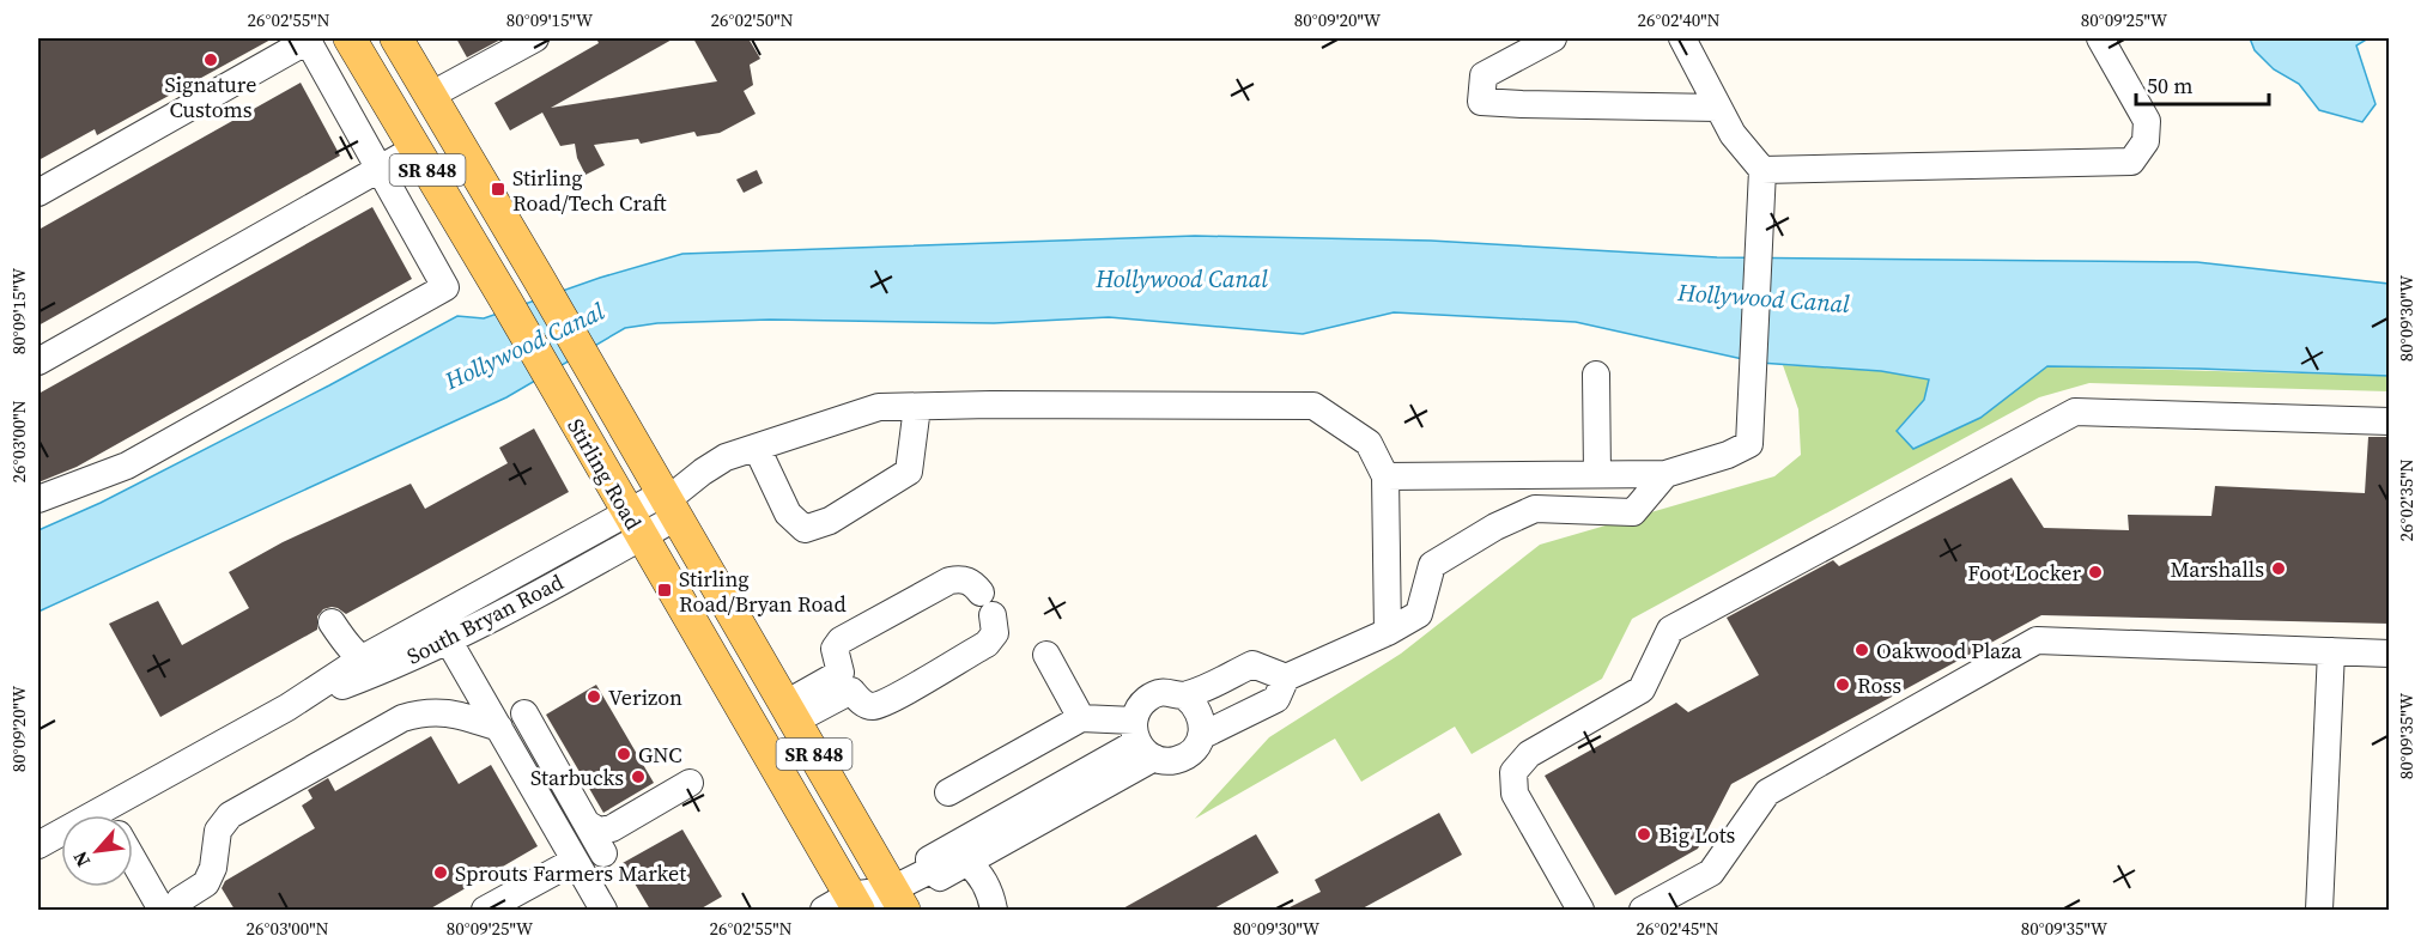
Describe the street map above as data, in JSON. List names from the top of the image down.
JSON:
{
  "streets": {
    "main road": ["SR 848", "Stirling Road"],
    "street": ["South Bryan Road"]
  },
  "crossings": [
    ["Stirling Road", "South Bryan Road"]
  ],
  "water": ["Hollywood Canal"],
  "places": {
    "other": [
      "Signature Customs",
      "Marshalls",
      "Foot Locker",
      "Oakwood Plaza",
      "Ross",
      "Verizon",
      "GNC",
      "Starbucks",
      "Big Lots",
      "Sprouts Farmers Market"
    ],
    "transit": ["Stirling Road/Tech Craft", "Stirling Road/Bryan Road"]
  },
  "scale_bar": "50 m",
  "north": "bottom left",
  "coordinates": [
    "26°02'55\"N",
    "80°09'15\"W",
    "26°02'50\"N",
    "80°09'20\"W",
    "26°02'40\"N",
    "80°09'25\"W",
    "80°09'30\"W",
    "26°03'00\"N",
    "26°02'35\"N",
    "80°09'35\"W",
    "26°02'45\"N"
  ]
}
